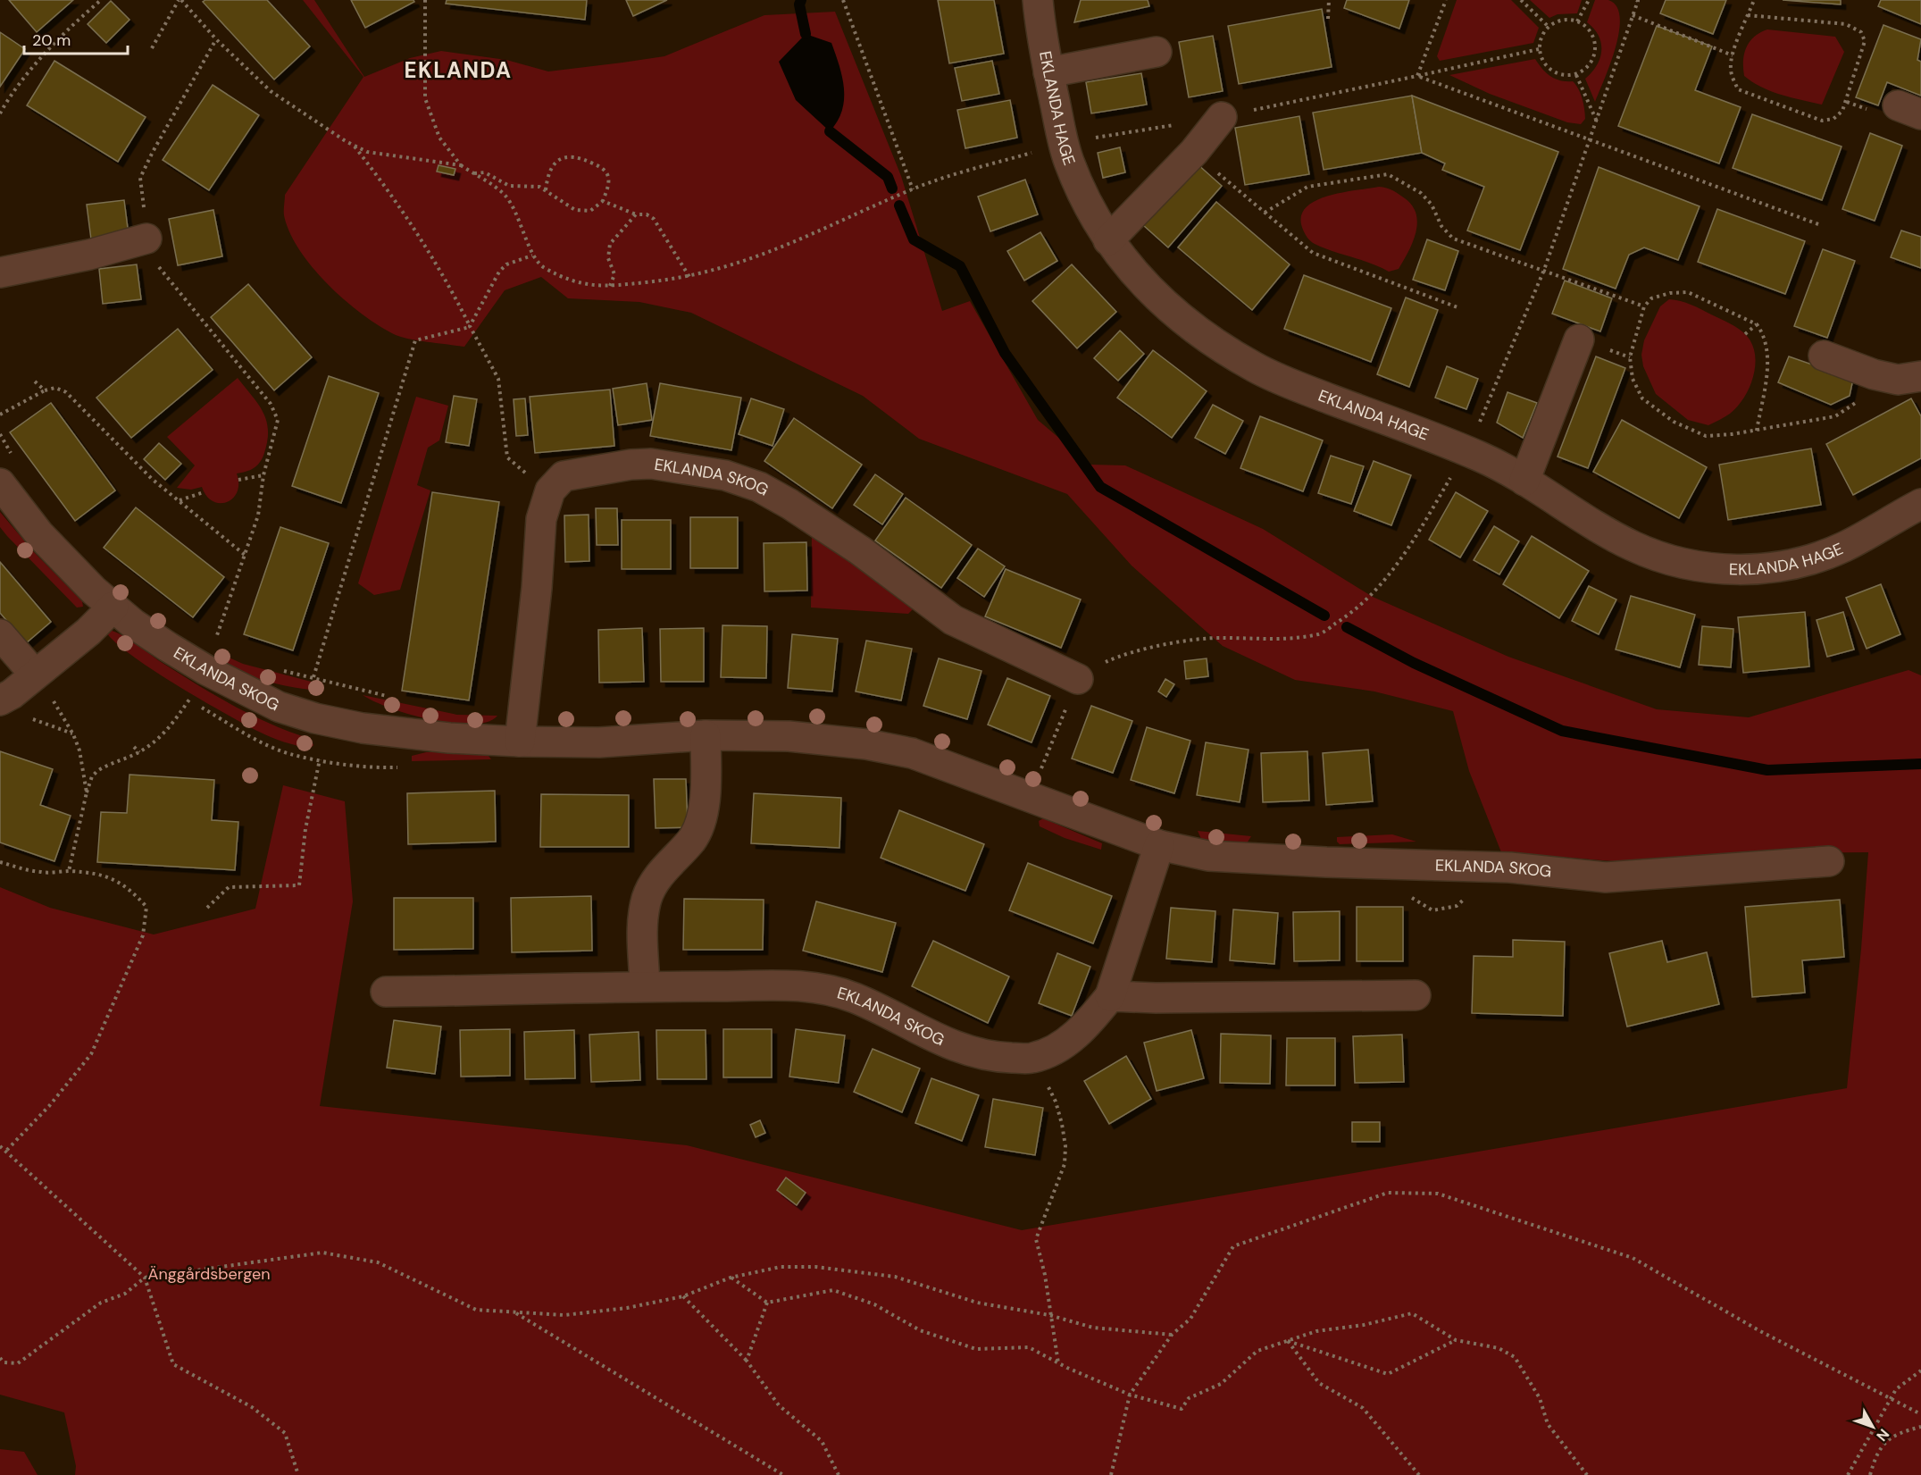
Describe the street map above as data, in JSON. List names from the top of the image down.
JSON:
{
  "streets": {
    "street": ["EKLANDA HAGE", "EKLANDA SKOG"]
  },
  "districts": ["EKLANDA"],
  "parks": ["Änggårdsbergen"],
  "scale_bar": "20 m",
  "north": "bottom right"
}
